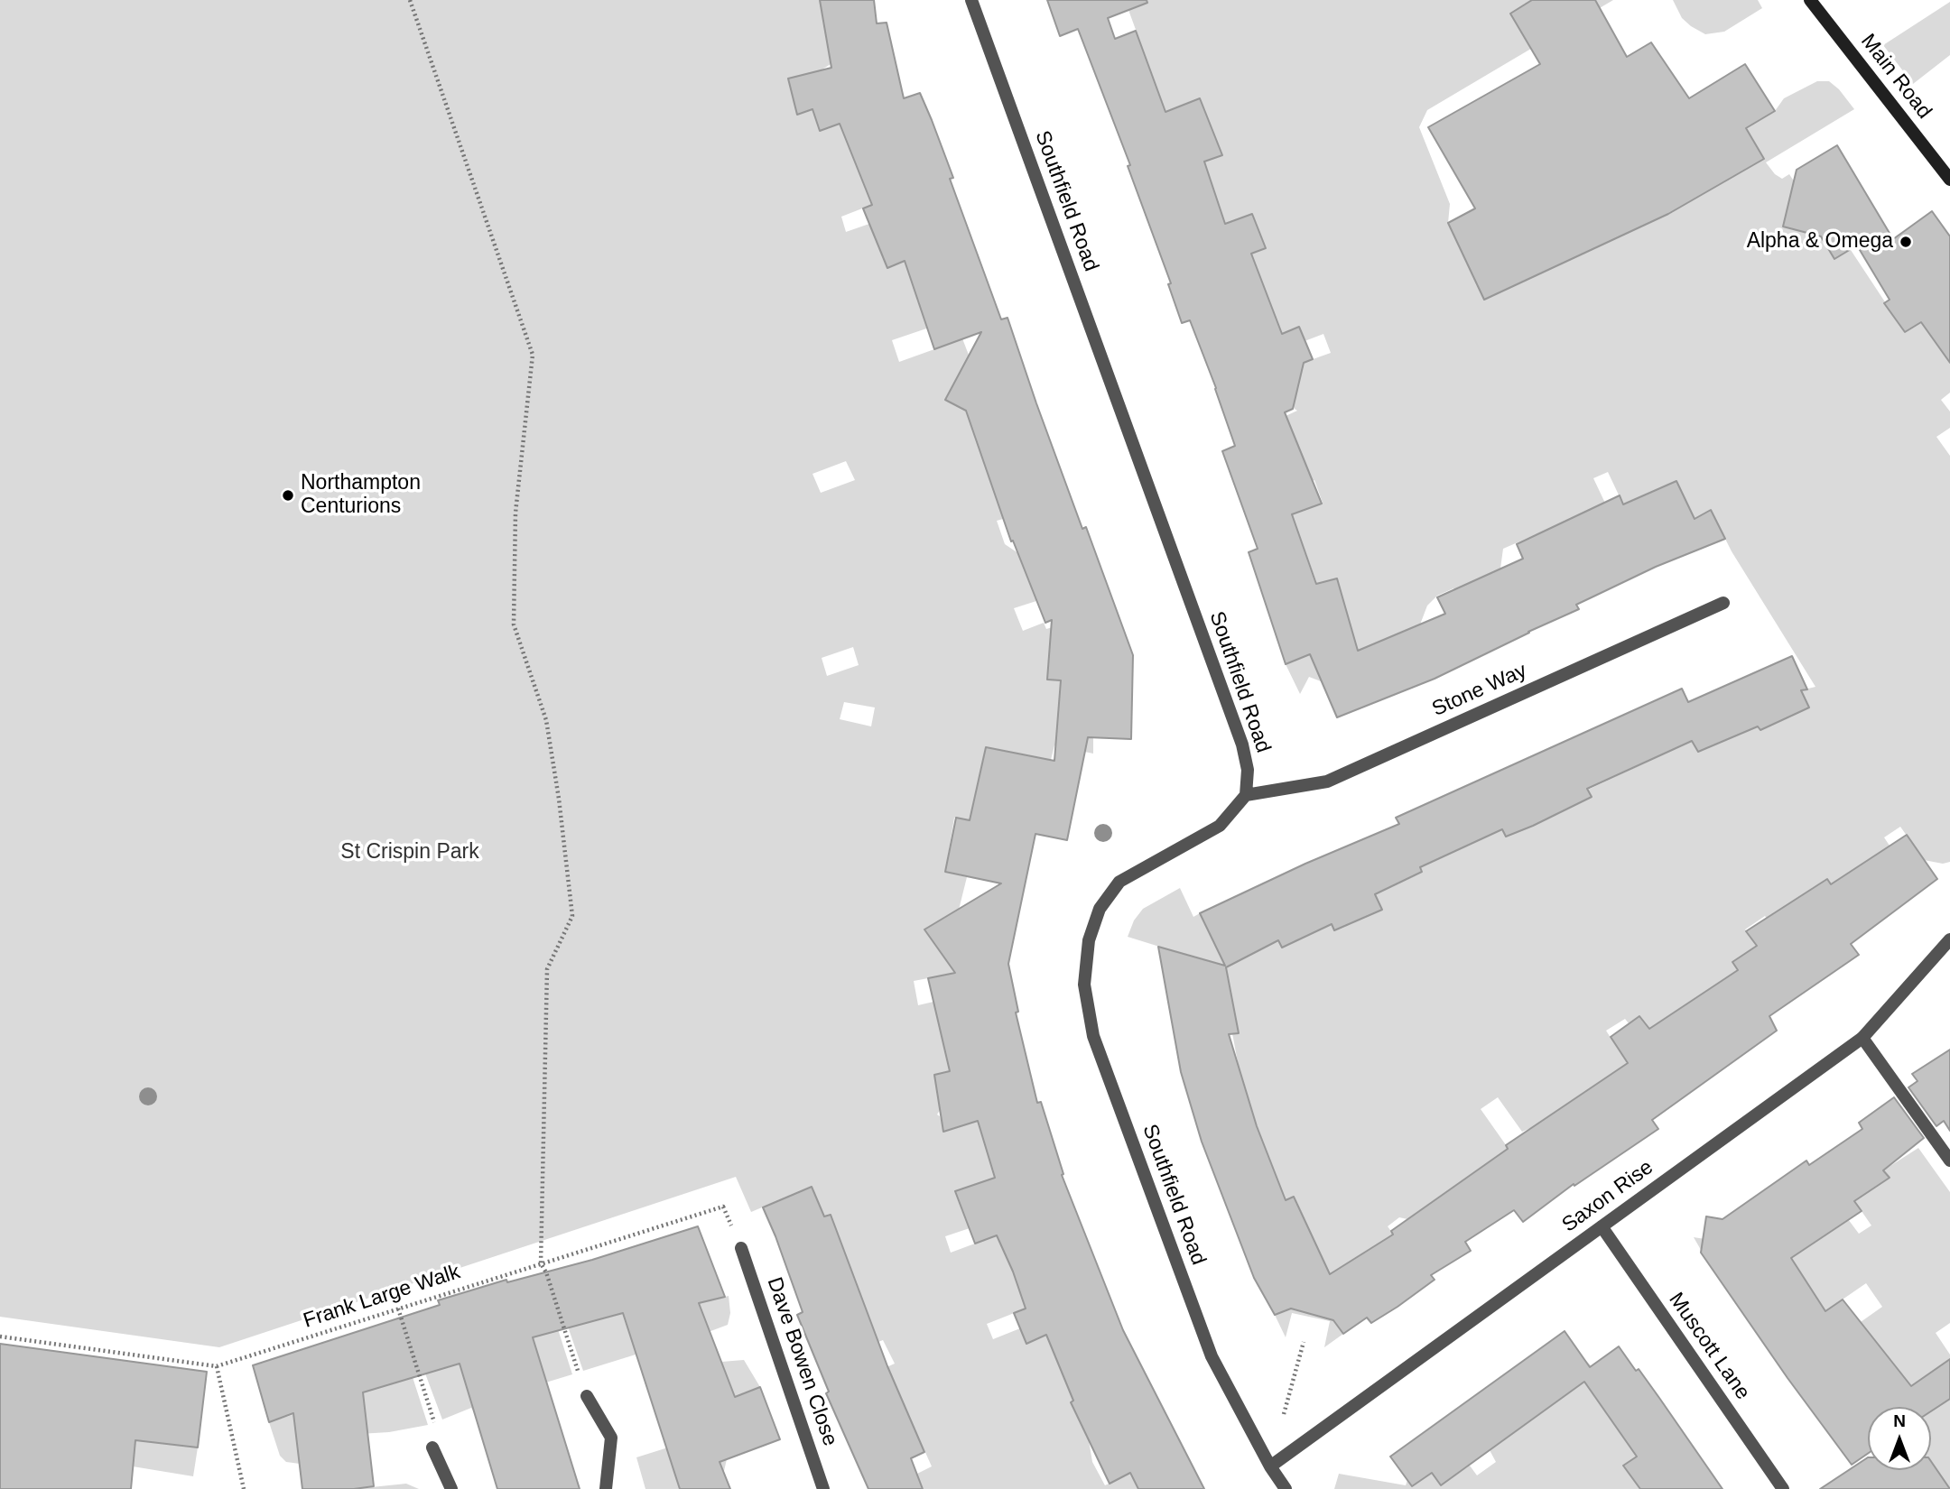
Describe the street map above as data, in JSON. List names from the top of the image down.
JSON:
{
  "streets": {
    "street": [
      "Main Road",
      "Southfield Road",
      "Stone Way",
      "Saxon Rise",
      "Muscott Lane",
      "Dave Bowen Close"
    ],
    "path": ["Frank Large Walk"]
  },
  "crossings": [
    ["Southfield Road", "Stone Way"],
    ["Southfield Road", "Saxon Rise"],
    ["Saxon Rise", "Muscott Lane"],
    ["Frank Large Walk", "Dave Bowen Close"]
  ],
  "parks": ["St Crispin Park"],
  "places": ["Alpha & Omega", "Northampton Centurions"],
  "north": "top"
}
